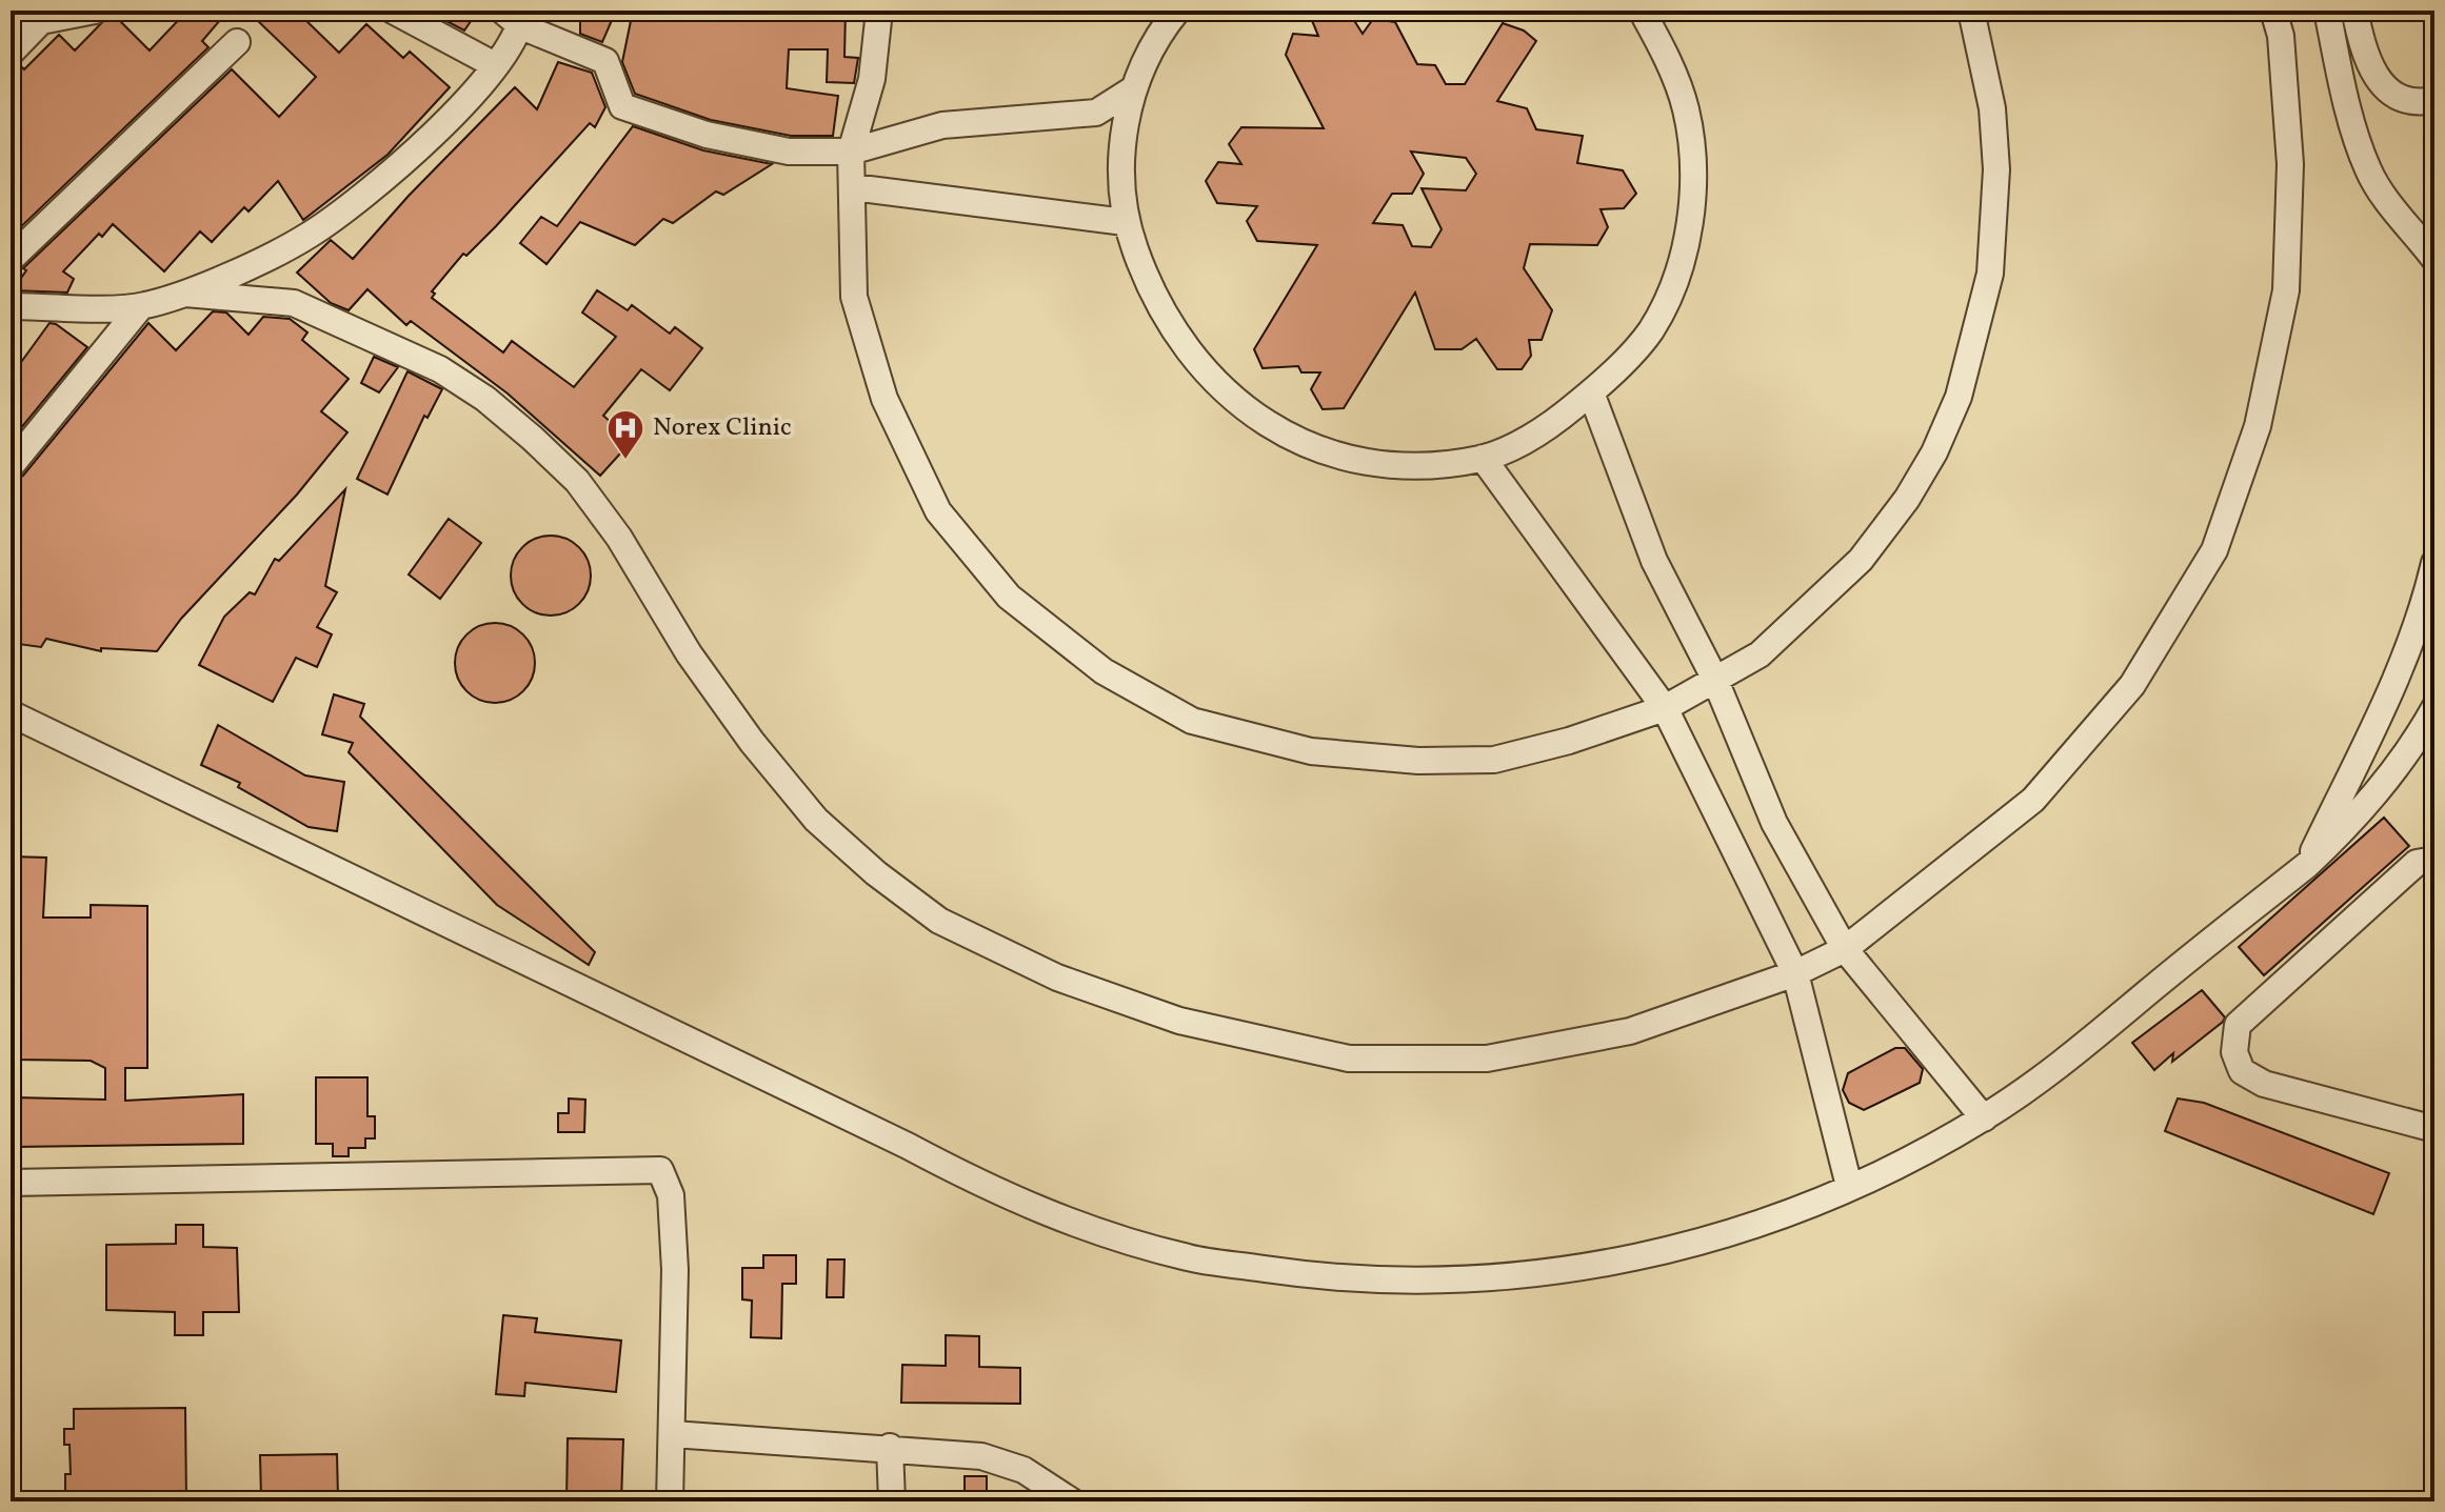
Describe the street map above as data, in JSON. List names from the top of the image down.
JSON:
{
  "places": {
    "hospital": ["Norex Clinic"]
  }
}
